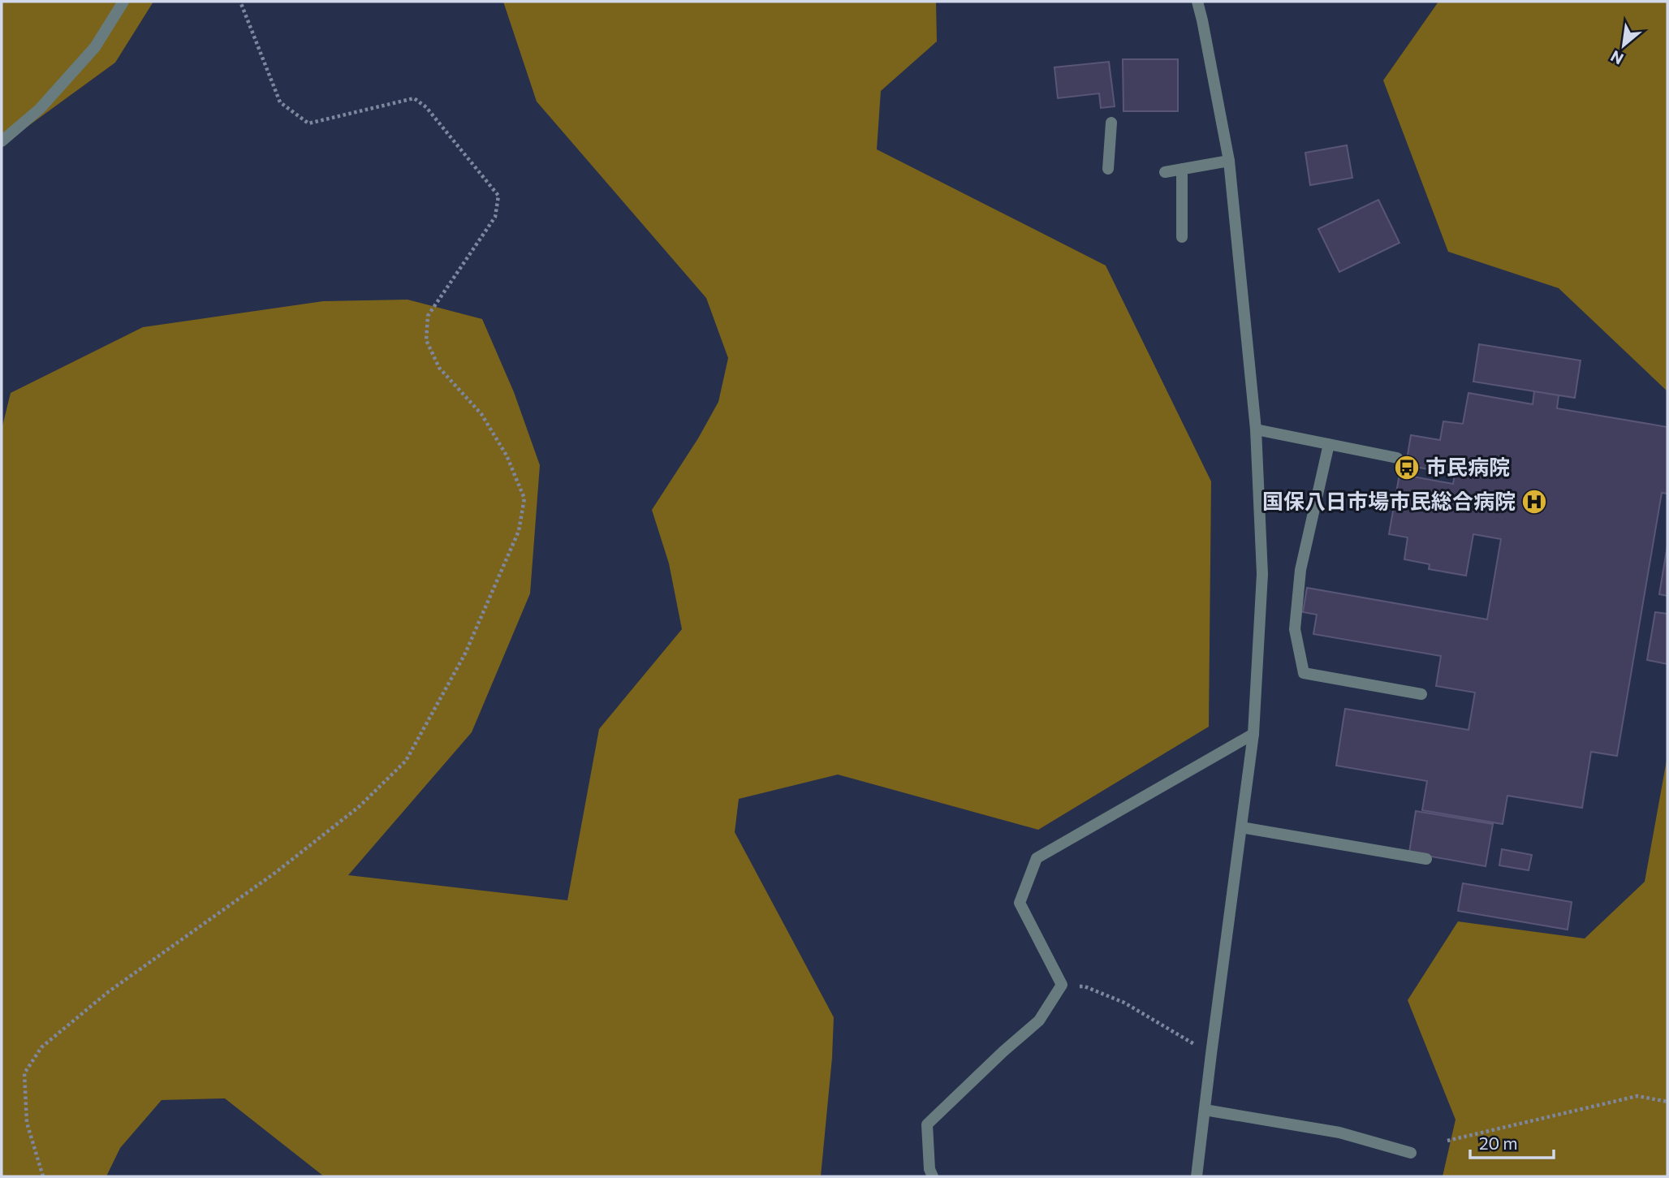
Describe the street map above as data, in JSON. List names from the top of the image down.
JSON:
{
  "places": {
    "bus stop": ["市民病院"],
    "hospital": ["国保八日市場市民総合病院"]
  },
  "scale_bar": "20 m",
  "north": "bottom left"
}
